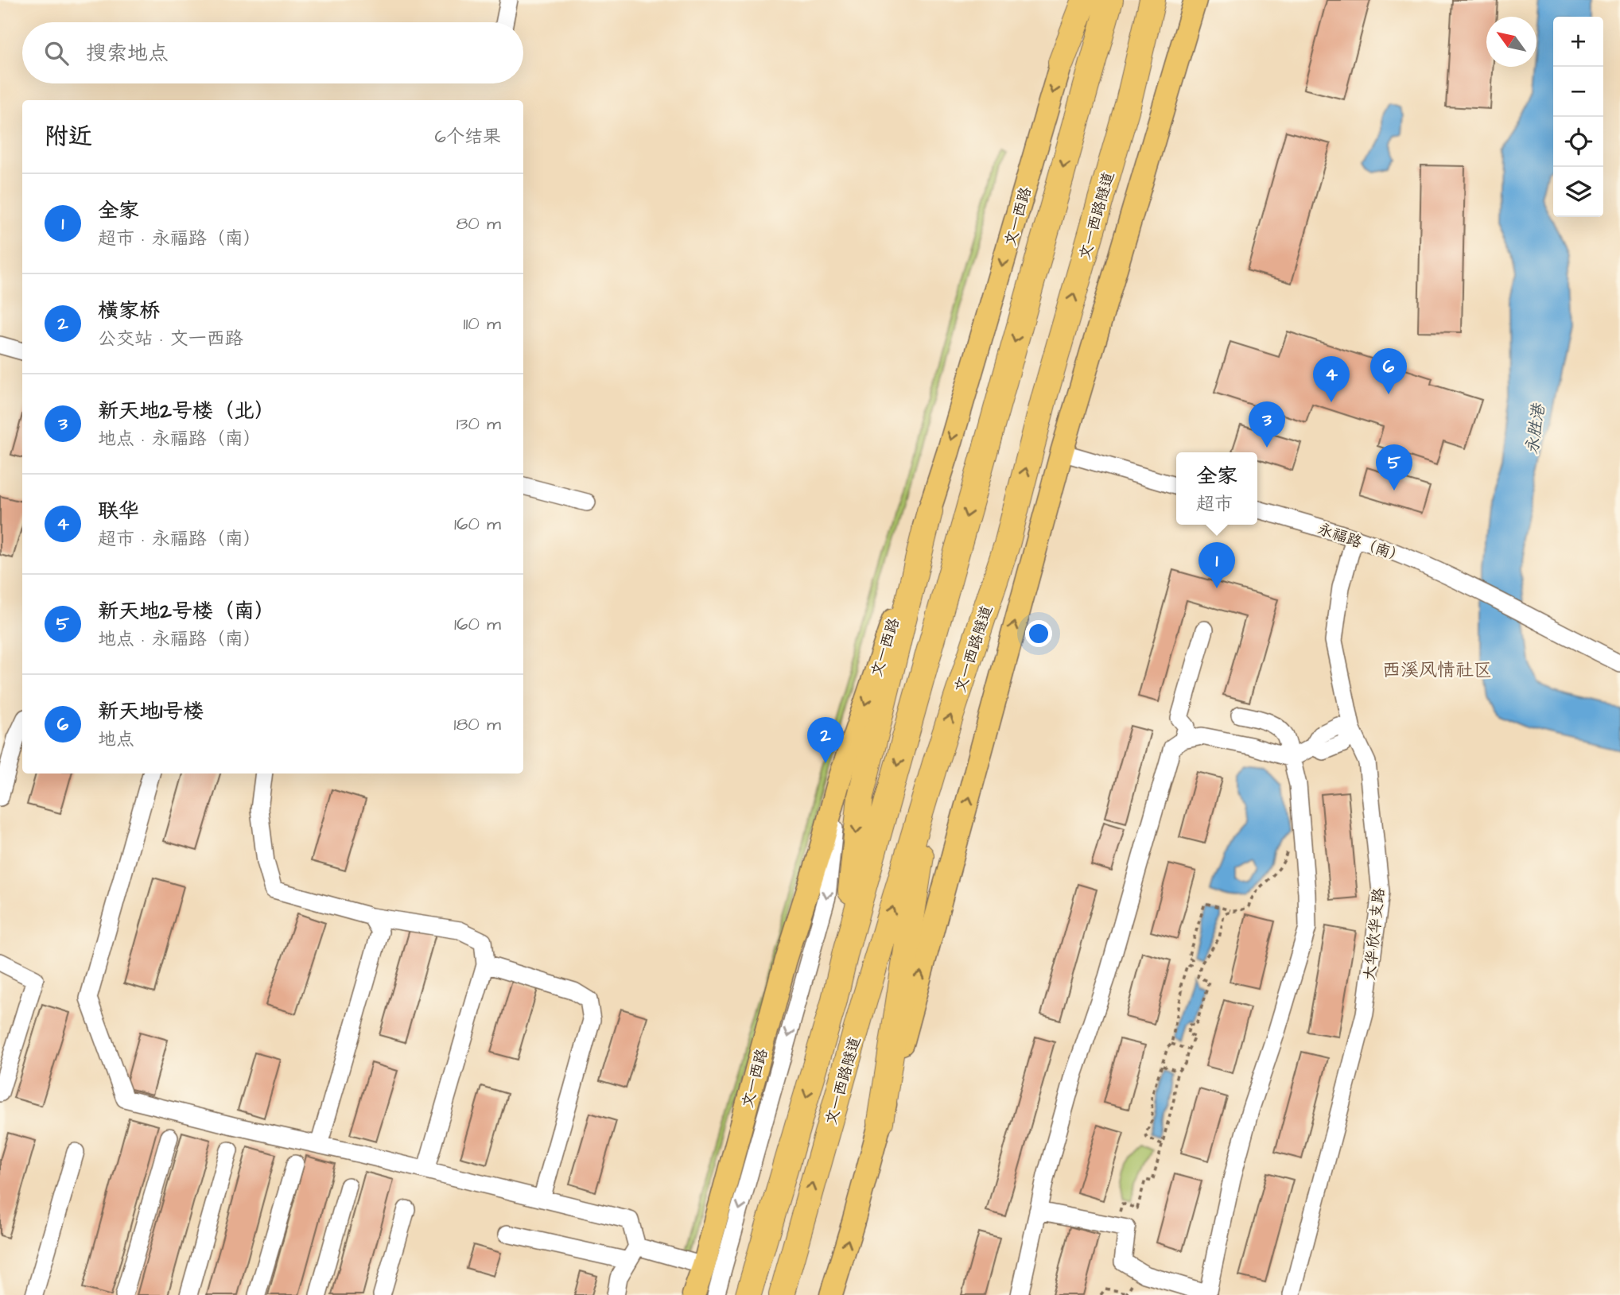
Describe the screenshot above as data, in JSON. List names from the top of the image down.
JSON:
{
  "streets": {
    "highway": ["文一西路隧道"],
    "main road": ["文一西路"],
    "street": ["永福路（南）", "大华·欣华支路"]
  },
  "crossings": [
    ["永福路（南）", "大华·欣华支路"]
  ],
  "districts": ["西溪风情社区"],
  "water": ["永胜港"],
  "north": "top left",
  "page": {
    "map_buttons": ["+", "−"],
    "search": "搜索地点",
    "heading": ["附近", "6个结果"],
    "list": [
      {
        "mark": "1",
        "name": "全家",
        "note": "超市 · 永福路（南）",
        "value": "80 m"
      },
      {
        "mark": "2",
        "name": "横家桥",
        "note": "公交站 · 文一西路",
        "value": "110 m"
      },
      {
        "mark": "3",
        "name": "新天地2号楼（北）",
        "note": "地点 · 永福路（南）",
        "value": "130 m"
      },
      {
        "mark": "4",
        "name": "联华",
        "note": "超市 · 永福路（南）",
        "value": "160 m"
      },
      {
        "mark": "5",
        "name": "新天地2号楼（南）",
        "note": "地点 · 永福路（南）",
        "value": "160 m"
      },
      {
        "mark": "6",
        "name": "新天地1号楼",
        "note": "地点",
        "value": "180 m"
      }
    ],
    "pins": [
      "6",
      "4",
      "3",
      "5",
      "1",
      "2"
    ],
    "popup": ["全家", "超市"]
  }
}
